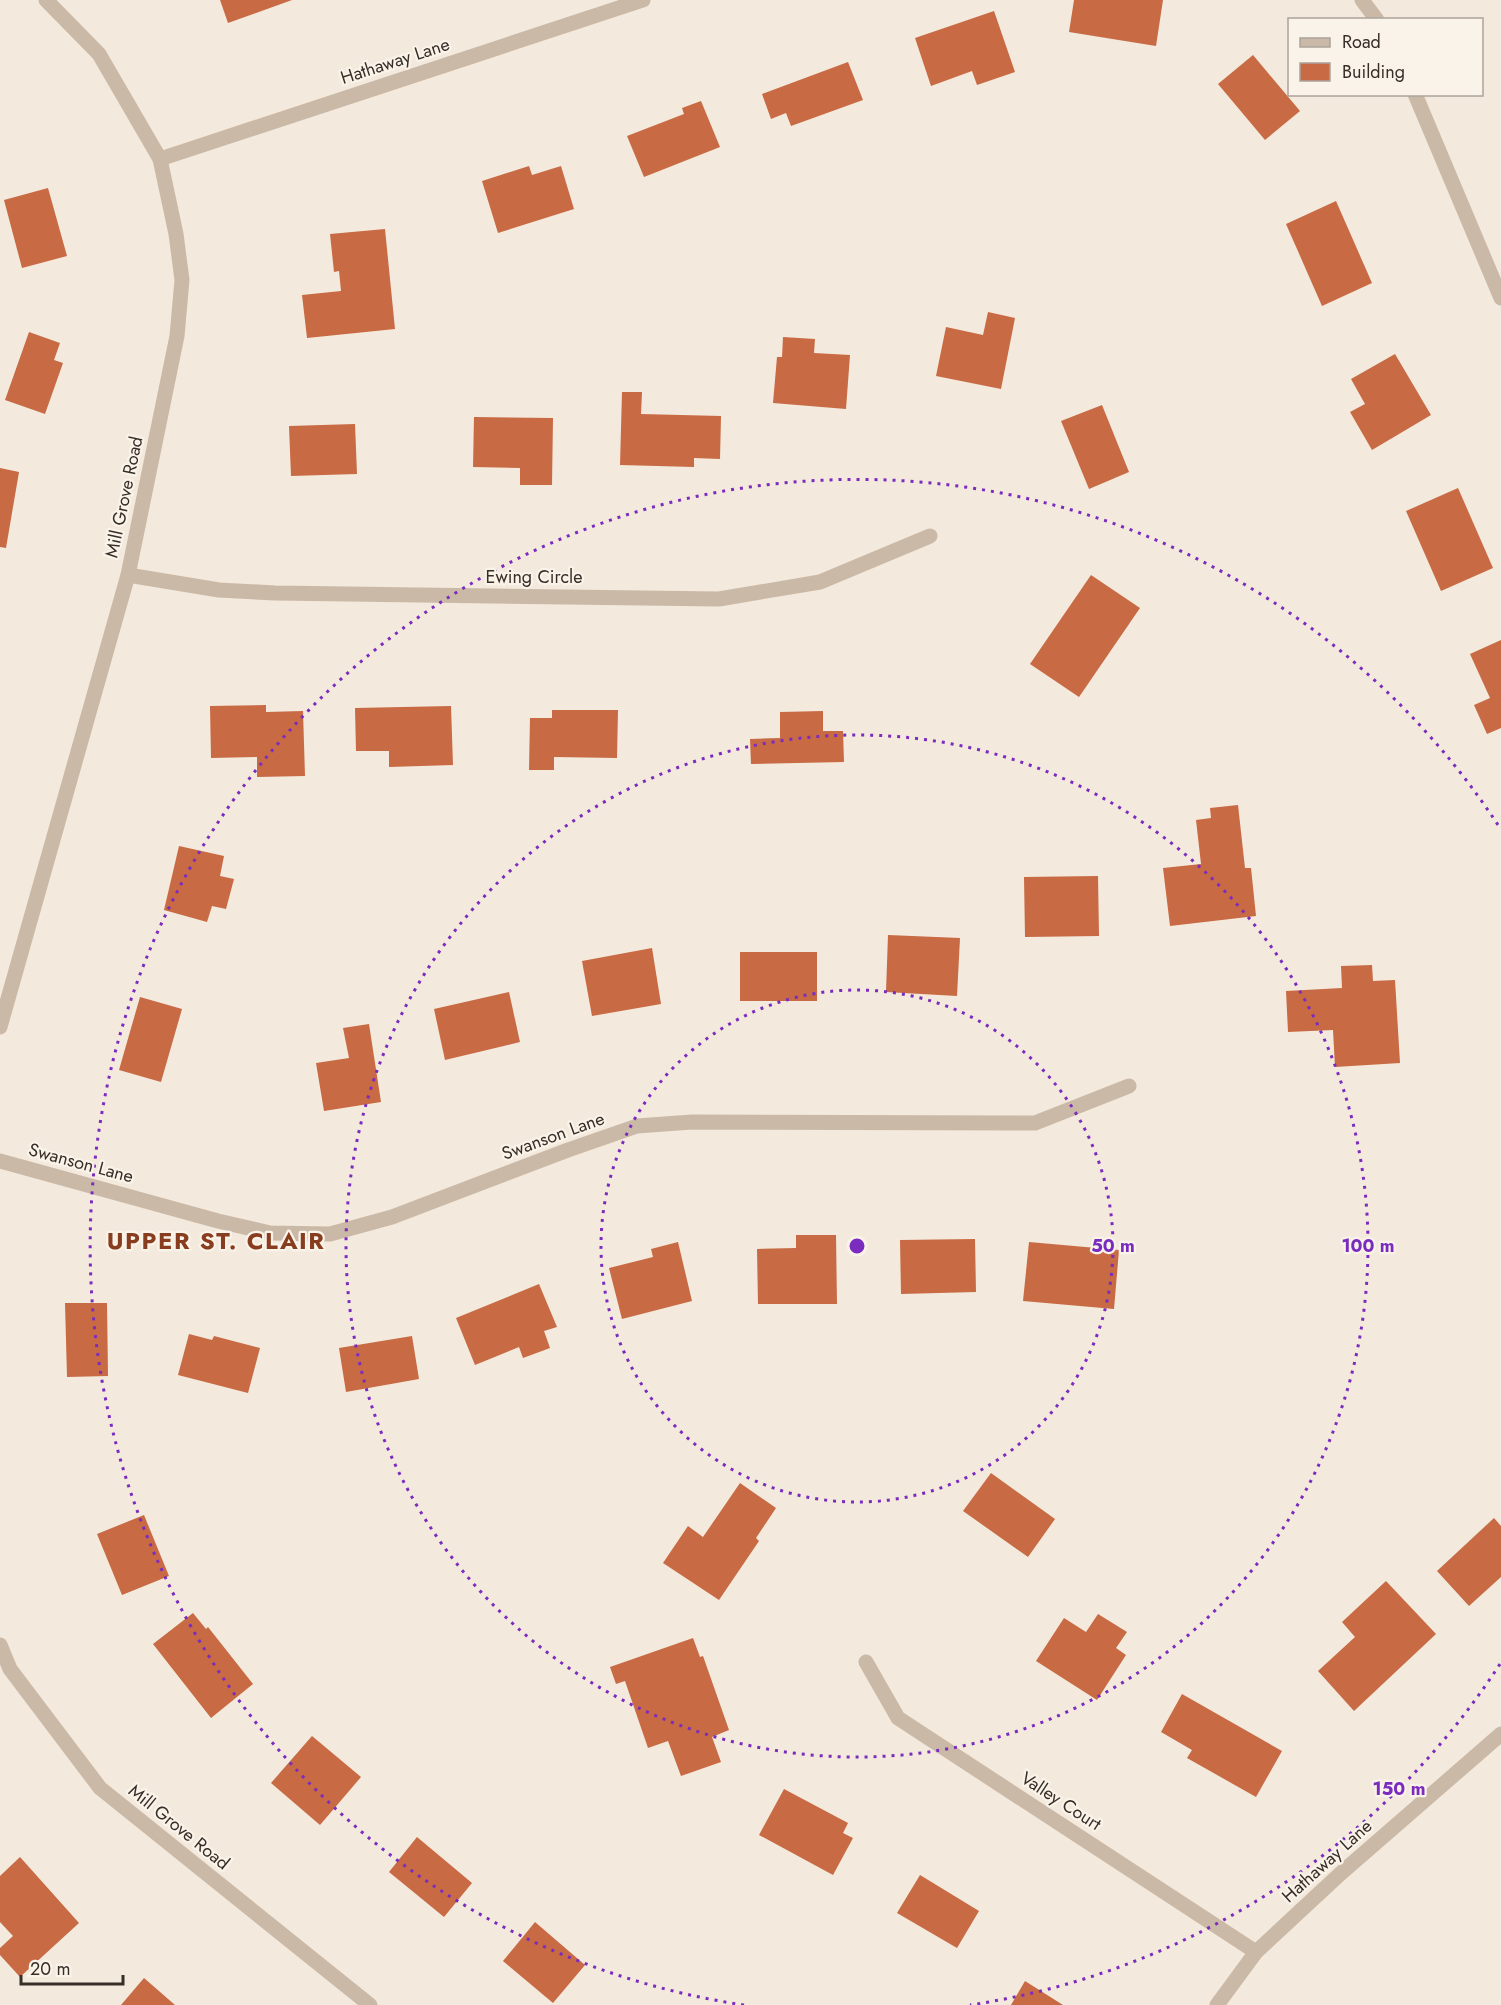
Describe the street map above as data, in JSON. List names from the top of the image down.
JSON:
{
  "streets": {
    "street": [
      "Hathaway Lane",
      "Mill Grove Road",
      "Ewing Circle",
      "Swanson Lane",
      "Valley Court"
    ]
  },
  "crossings": [
    ["Hathaway Lane", "Mill Grove Road"],
    ["Hathaway Lane", "Valley Court"],
    ["Mill Grove Road", "Ewing Circle"]
  ],
  "districts": ["UPPER ST. CLAIR"],
  "legend": ["Road", "Building"],
  "scale_bar": "20 m",
  "rings": ["50 m", "100 m", "150 m"]
}
